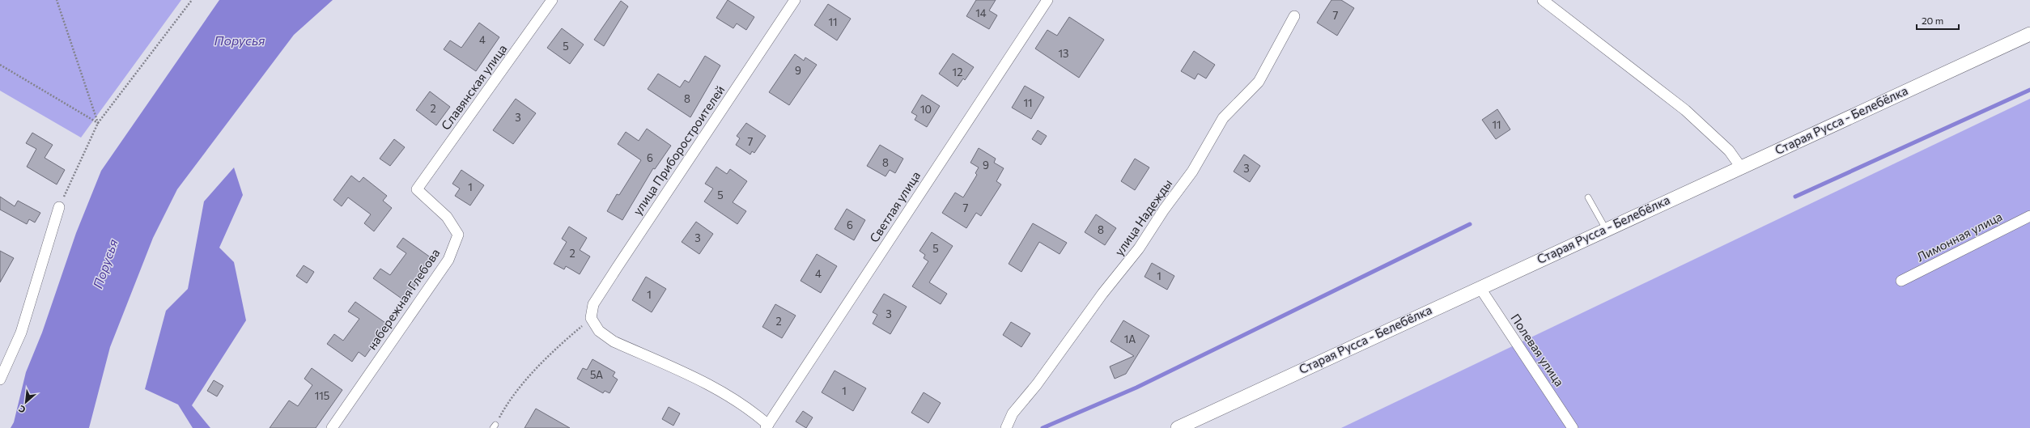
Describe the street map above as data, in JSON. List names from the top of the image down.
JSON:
{
  "streets": {
    "street": [
      "Славянская улица",
      "Старая Русса - Белебёлка",
      "улица Приборостроителей",
      "Светлая улица",
      "улица Надежды",
      "Лимонная улица",
      "набережная Глебова",
      "Полевая улица"
    ]
  },
  "crossings": [
    ["Славянская улица", "набережная Глебова"],
    ["Старая Русса - Белебёлка", "Полевая улица"]
  ],
  "water": ["Порусья"],
  "house_numbers": [
    "14",
    "7",
    "11",
    "4",
    "5",
    "13",
    "9",
    "12",
    "8",
    "11",
    "2",
    "10",
    "3",
    "11",
    "7",
    "6",
    "8",
    "9",
    "3",
    "1",
    "5",
    "7",
    "6",
    "8",
    "3",
    "5",
    "2",
    "4",
    "1",
    "1",
    "3",
    "2",
    "1А",
    "5А",
    "1",
    "115"
  ],
  "scale_bar": "20 m",
  "north": "bottom left"
}
